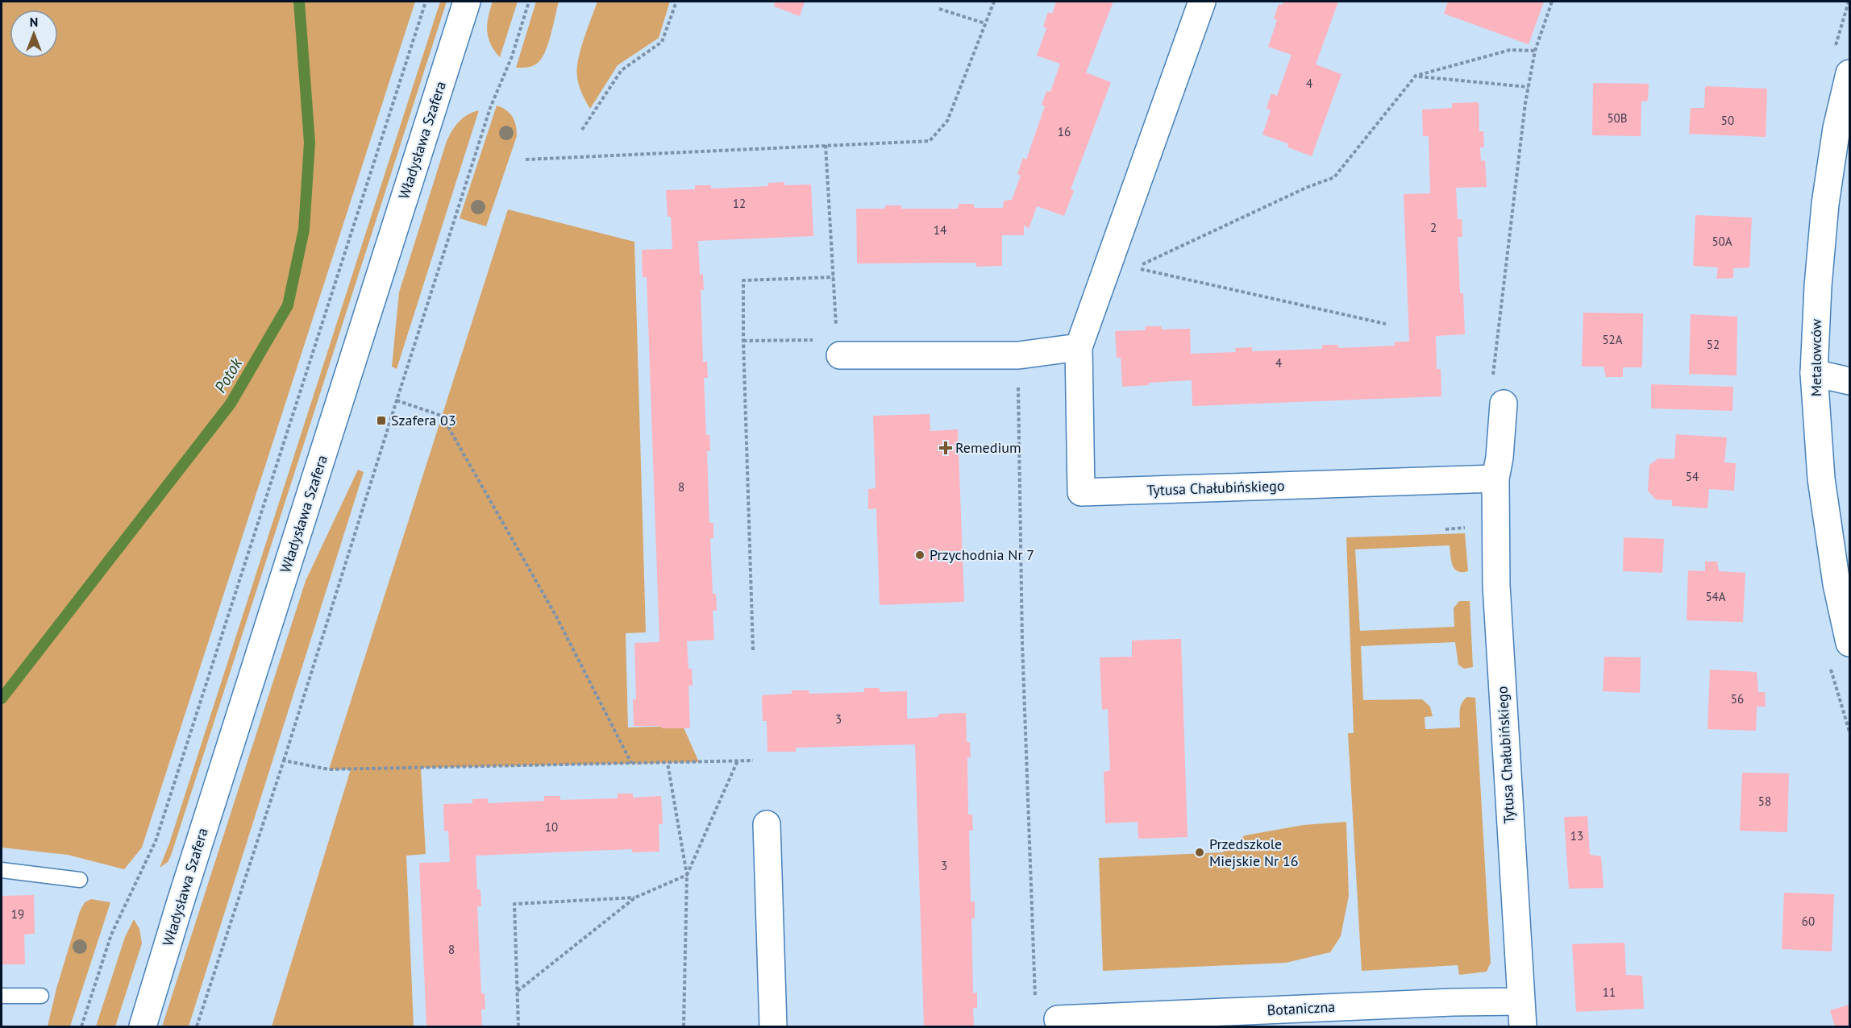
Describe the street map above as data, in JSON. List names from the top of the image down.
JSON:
{
  "streets": {
    "street": [
      "Władysława Szafera",
      "Metalowców",
      "Tytusa Chałubińskiego",
      "Botaniczna"
    ]
  },
  "crossings": [
    ["Tytusa Chałubińskiego", "Botaniczna"]
  ],
  "water": ["Potok"],
  "places": {
    "transit": ["Szafera 03"],
    "health": ["Remedium"],
    "other": ["Przychodnia Nr 7", "Przedszkole Miejskie Nr 16"]
  },
  "house_numbers": [
    "4",
    "50B",
    "50",
    "16",
    "12",
    "2",
    "14",
    "50A",
    "52A",
    "52",
    "4",
    "54",
    "8",
    "54A",
    "56",
    "3",
    "58",
    "10",
    "13",
    "3",
    "19",
    "60",
    "8",
    "11"
  ],
  "north": "top"
}
